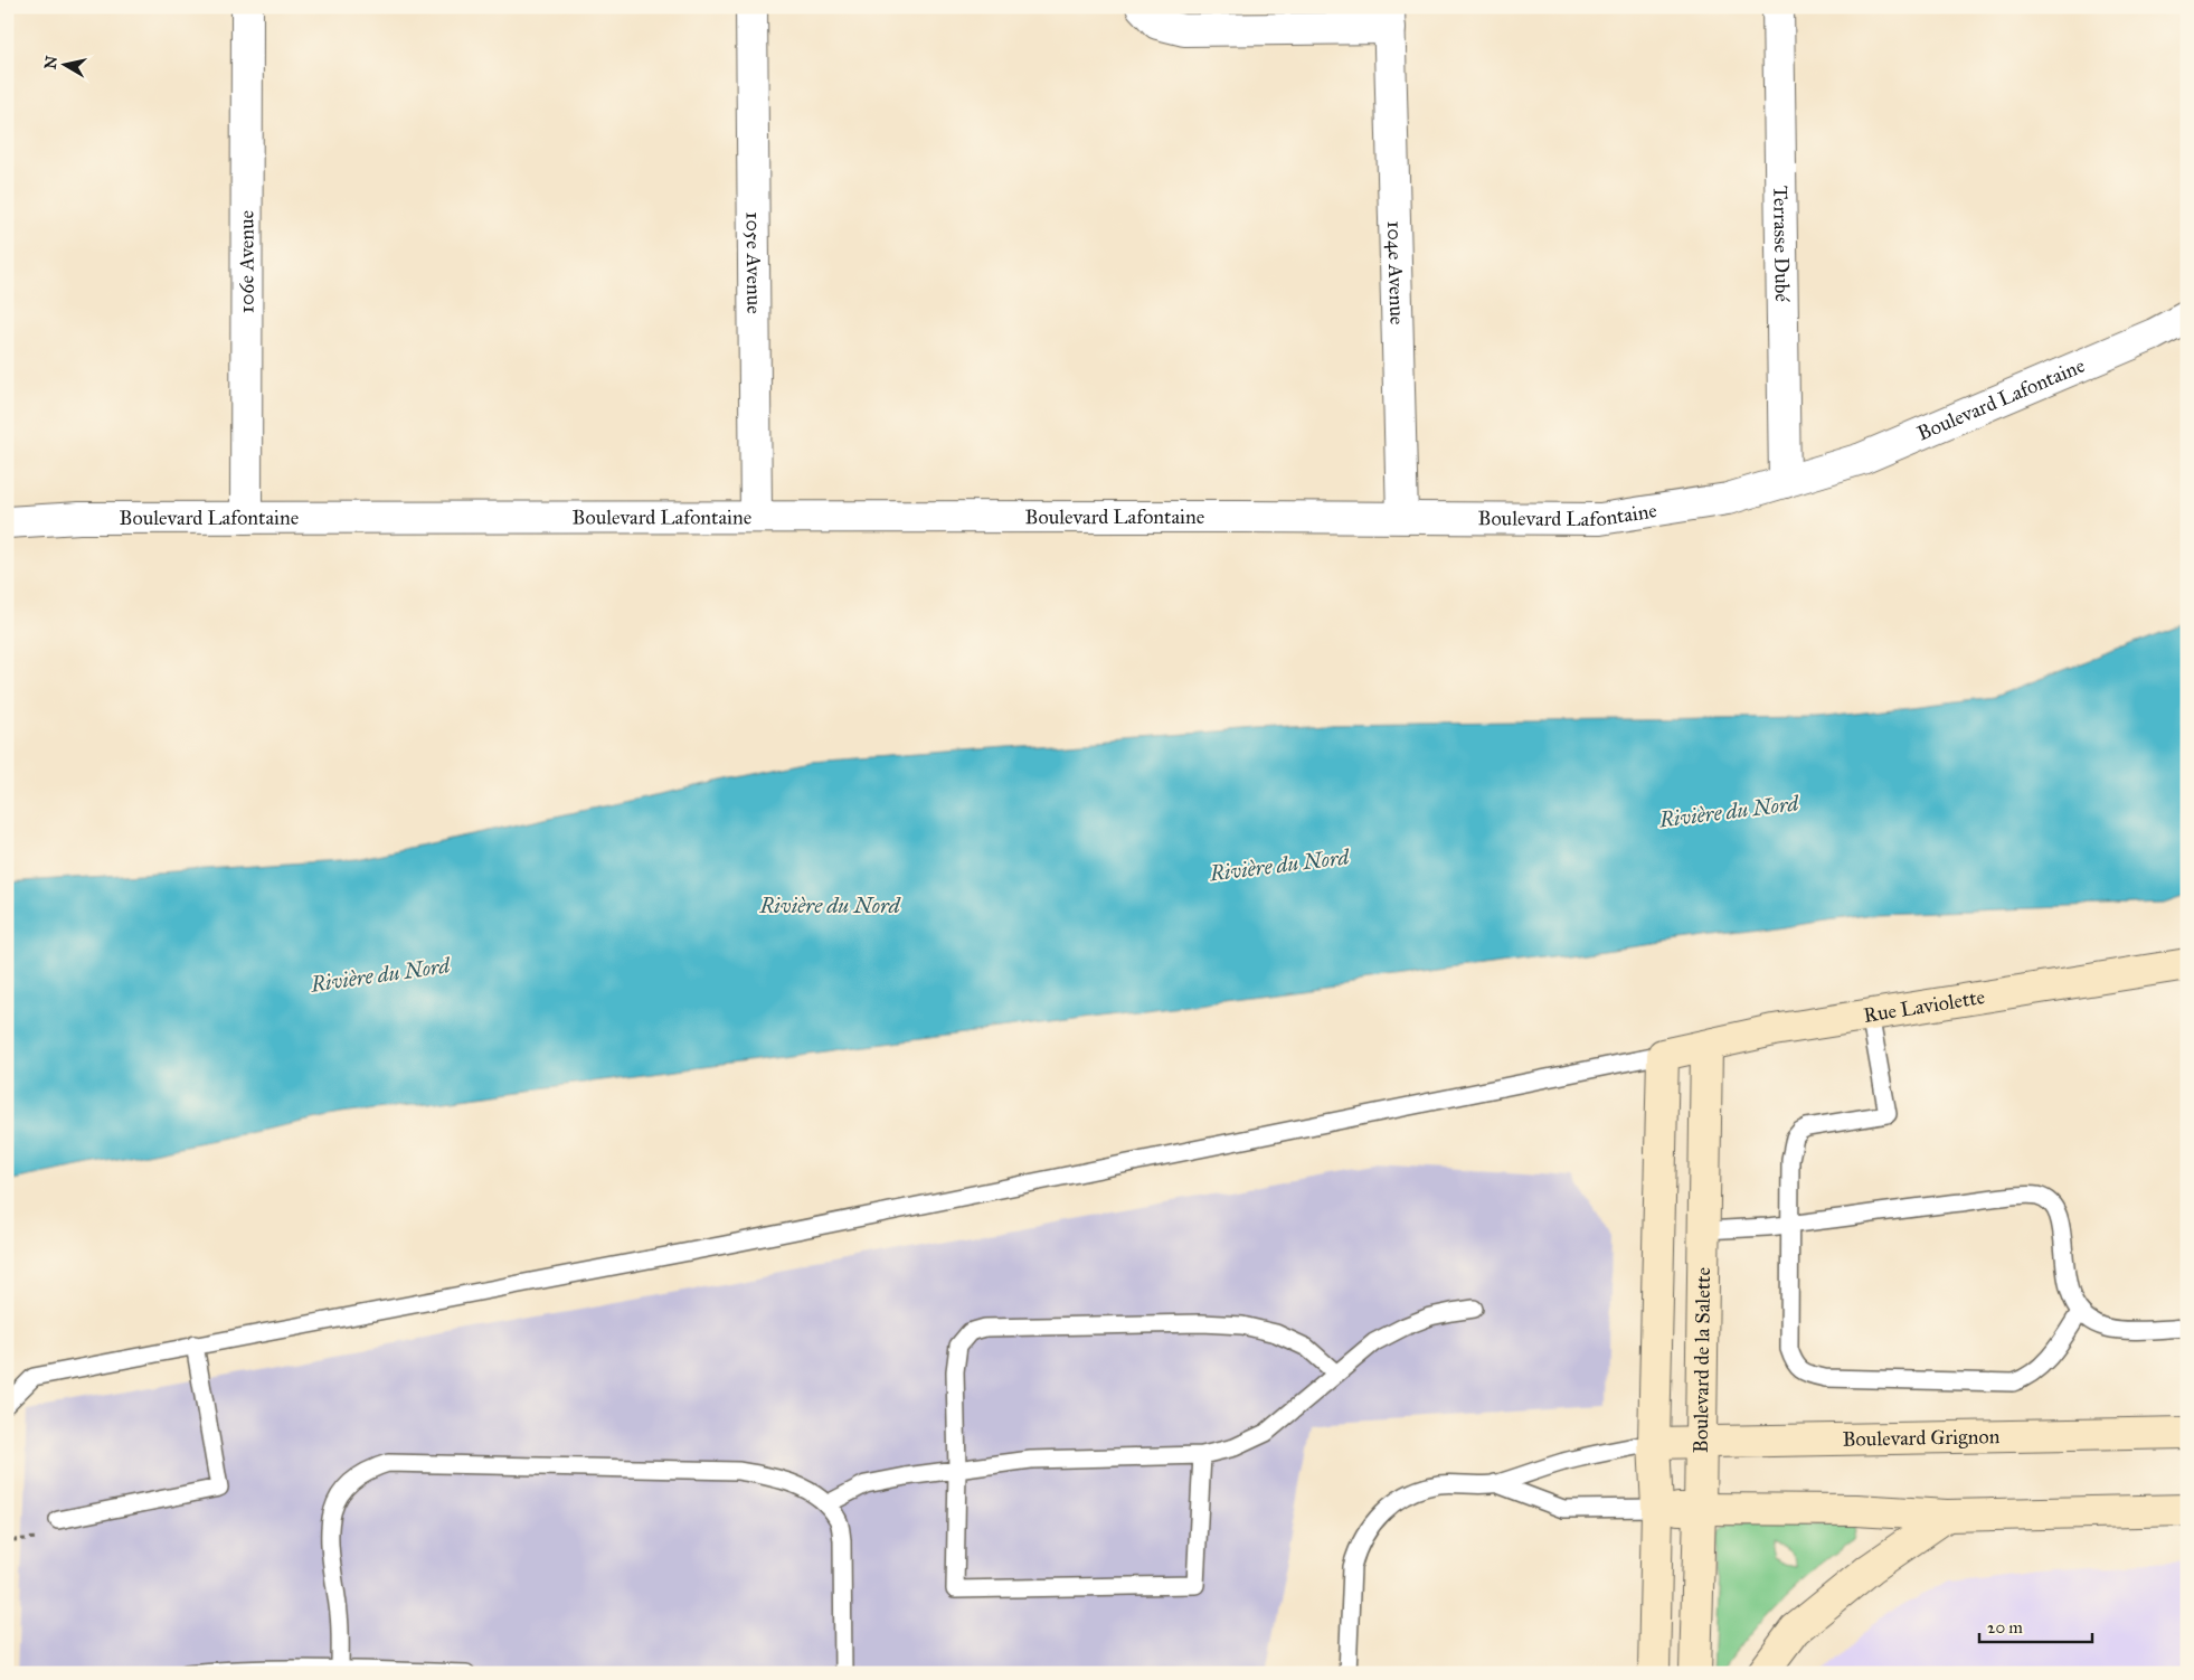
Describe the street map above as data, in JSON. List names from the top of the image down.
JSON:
{
  "streets": {
    "street": [
      "Terrasse Dubé",
      "105e Avenue",
      "106e Avenue",
      "104e Avenue",
      "Boulevard Lafontaine",
      "Rue Laviolette",
      "Boulevard de la Salette",
      "Boulevard Grignon"
    ]
  },
  "crossings": [
    ["Terrasse Dubé", "Boulevard Lafontaine"],
    ["105e Avenue", "Boulevard Lafontaine"],
    ["106e Avenue", "Boulevard Lafontaine"],
    ["104e Avenue", "Boulevard Lafontaine"],
    ["Rue Laviolette", "Boulevard de la Salette"],
    ["Boulevard de la Salette", "Boulevard Grignon"]
  ],
  "water": ["Rivière du Nord"],
  "scale_bar": "20 m",
  "north": "left"
}
